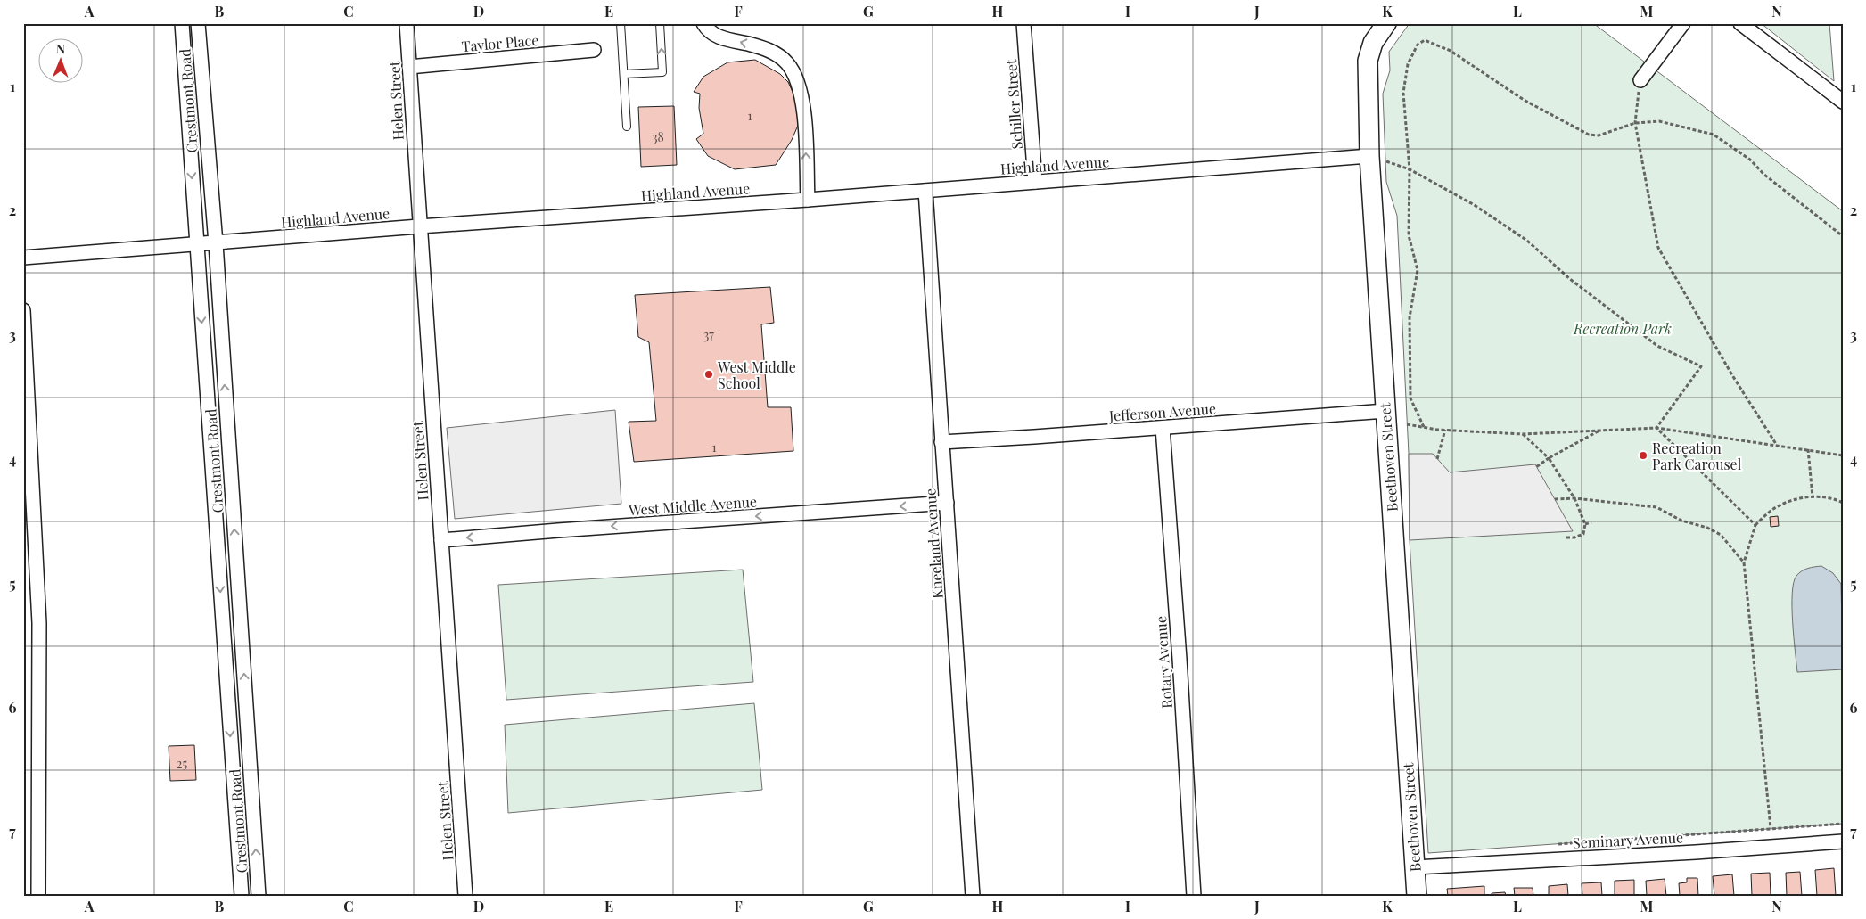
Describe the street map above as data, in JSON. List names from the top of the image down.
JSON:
{
  "streets": {
    "street": [
      "Taylor Place",
      "Crestmont Road",
      "Helen Street",
      "Schiller Street",
      "Highland Avenue",
      "Jefferson Avenue",
      "Beethoven Street",
      "West Middle Avenue",
      "Kneeland Avenue",
      "Rotary Avenue",
      "Seminary Avenue"
    ]
  },
  "crossings": [
    ["Taylor Place", "Helen Street"],
    ["Crestmont Road", "Highland Avenue"],
    ["Helen Street", "Highland Avenue"],
    ["Helen Street", "West Middle Avenue"],
    ["Schiller Street", "Highland Avenue"],
    ["Highland Avenue", "Beethoven Street"],
    ["Highland Avenue", "Kneeland Avenue"],
    ["Jefferson Avenue", "Beethoven Street"],
    ["Jefferson Avenue", "Kneeland Avenue"],
    ["Jefferson Avenue", "Rotary Avenue"],
    ["Beethoven Street", "Seminary Avenue"],
    ["West Middle Avenue", "Kneeland Avenue"]
  ],
  "one_way": ["West Middle Avenue"],
  "parks": ["Recreation Park"],
  "places": ["West Middle School", "Recreation Park Carousel"],
  "house_numbers": [
    "1",
    "38",
    "37",
    "1",
    "25"
  ],
  "north": "top",
  "grid": {
    "columns": [
      "A",
      "B",
      "C",
      "D",
      "E",
      "F",
      "G",
      "H",
      "I",
      "J",
      "K",
      "L",
      "M",
      "N"
    ],
    "rows": [
      "1",
      "2",
      "3",
      "4",
      "5",
      "6",
      "7"
    ]
  }
}
